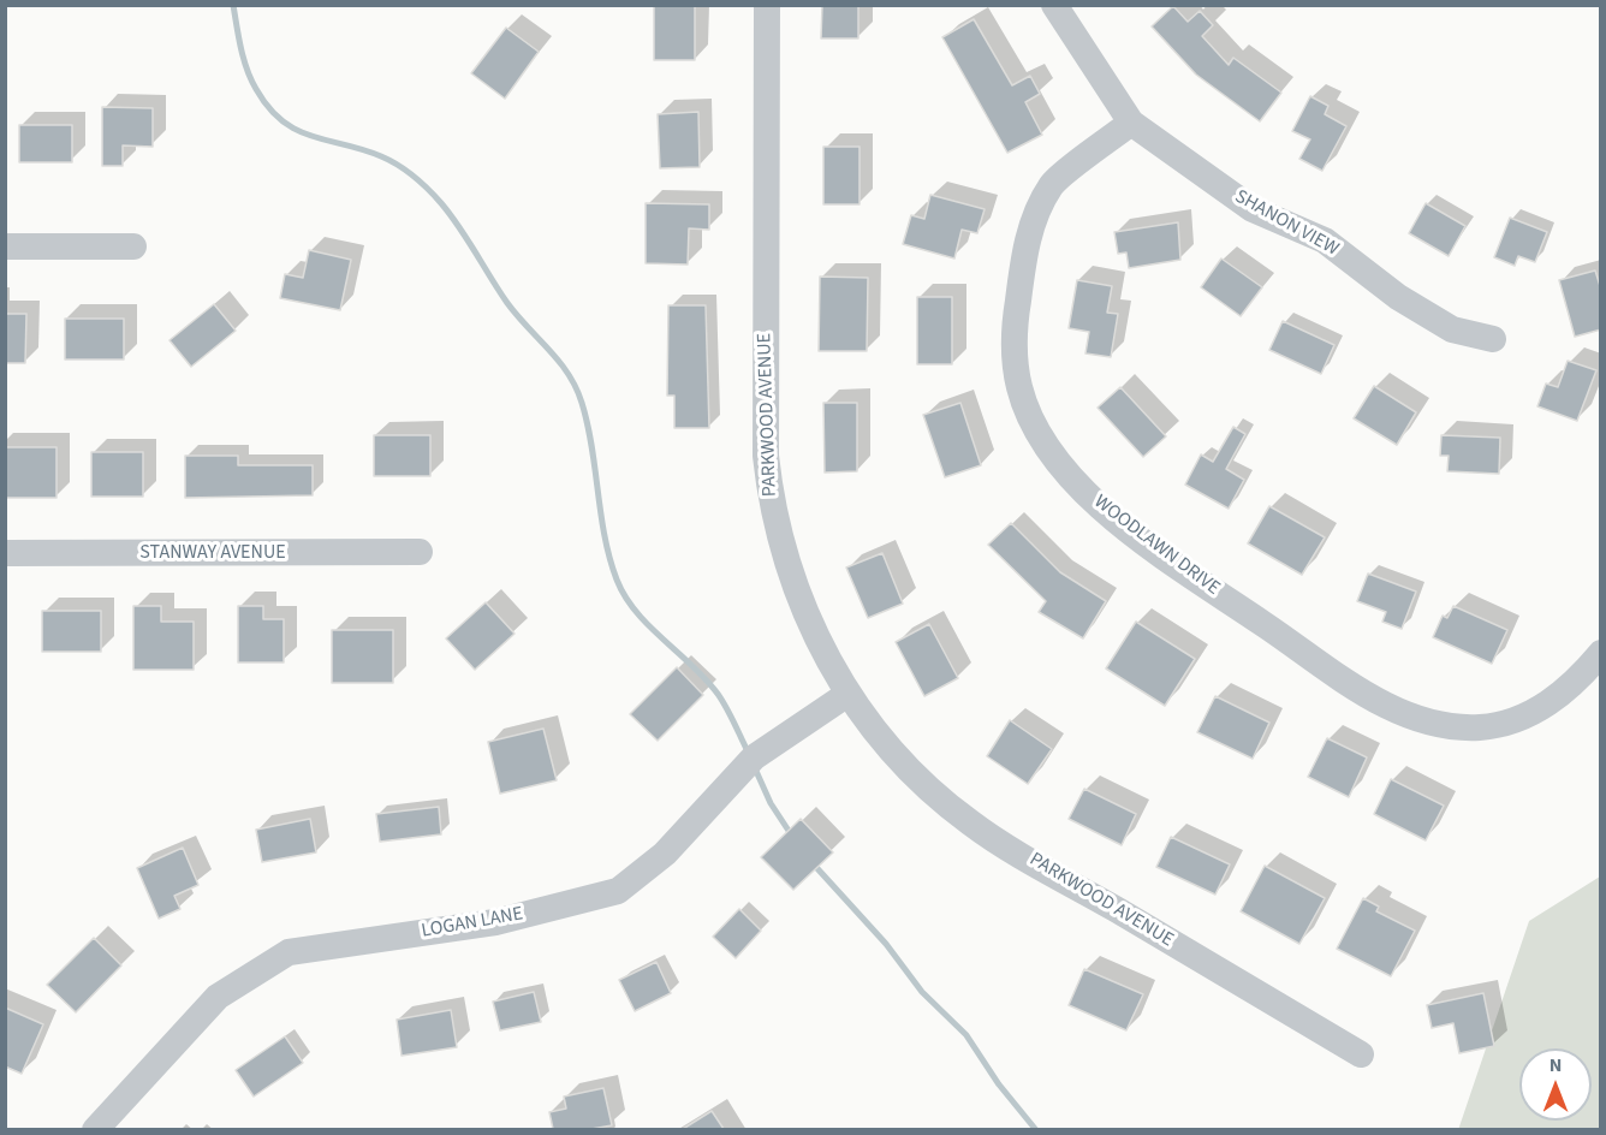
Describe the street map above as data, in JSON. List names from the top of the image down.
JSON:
{
  "streets": {
    "street": [
      "SHANON VIEW",
      "PARKWOOD AVENUE",
      "WOODLAWN DRIVE",
      "STANWAY AVENUE",
      "LOGAN LANE"
    ]
  },
  "crossings": [
    ["SHANON VIEW", "WOODLAWN DRIVE"],
    ["PARKWOOD AVENUE", "LOGAN LANE"]
  ],
  "north": "top"
}
